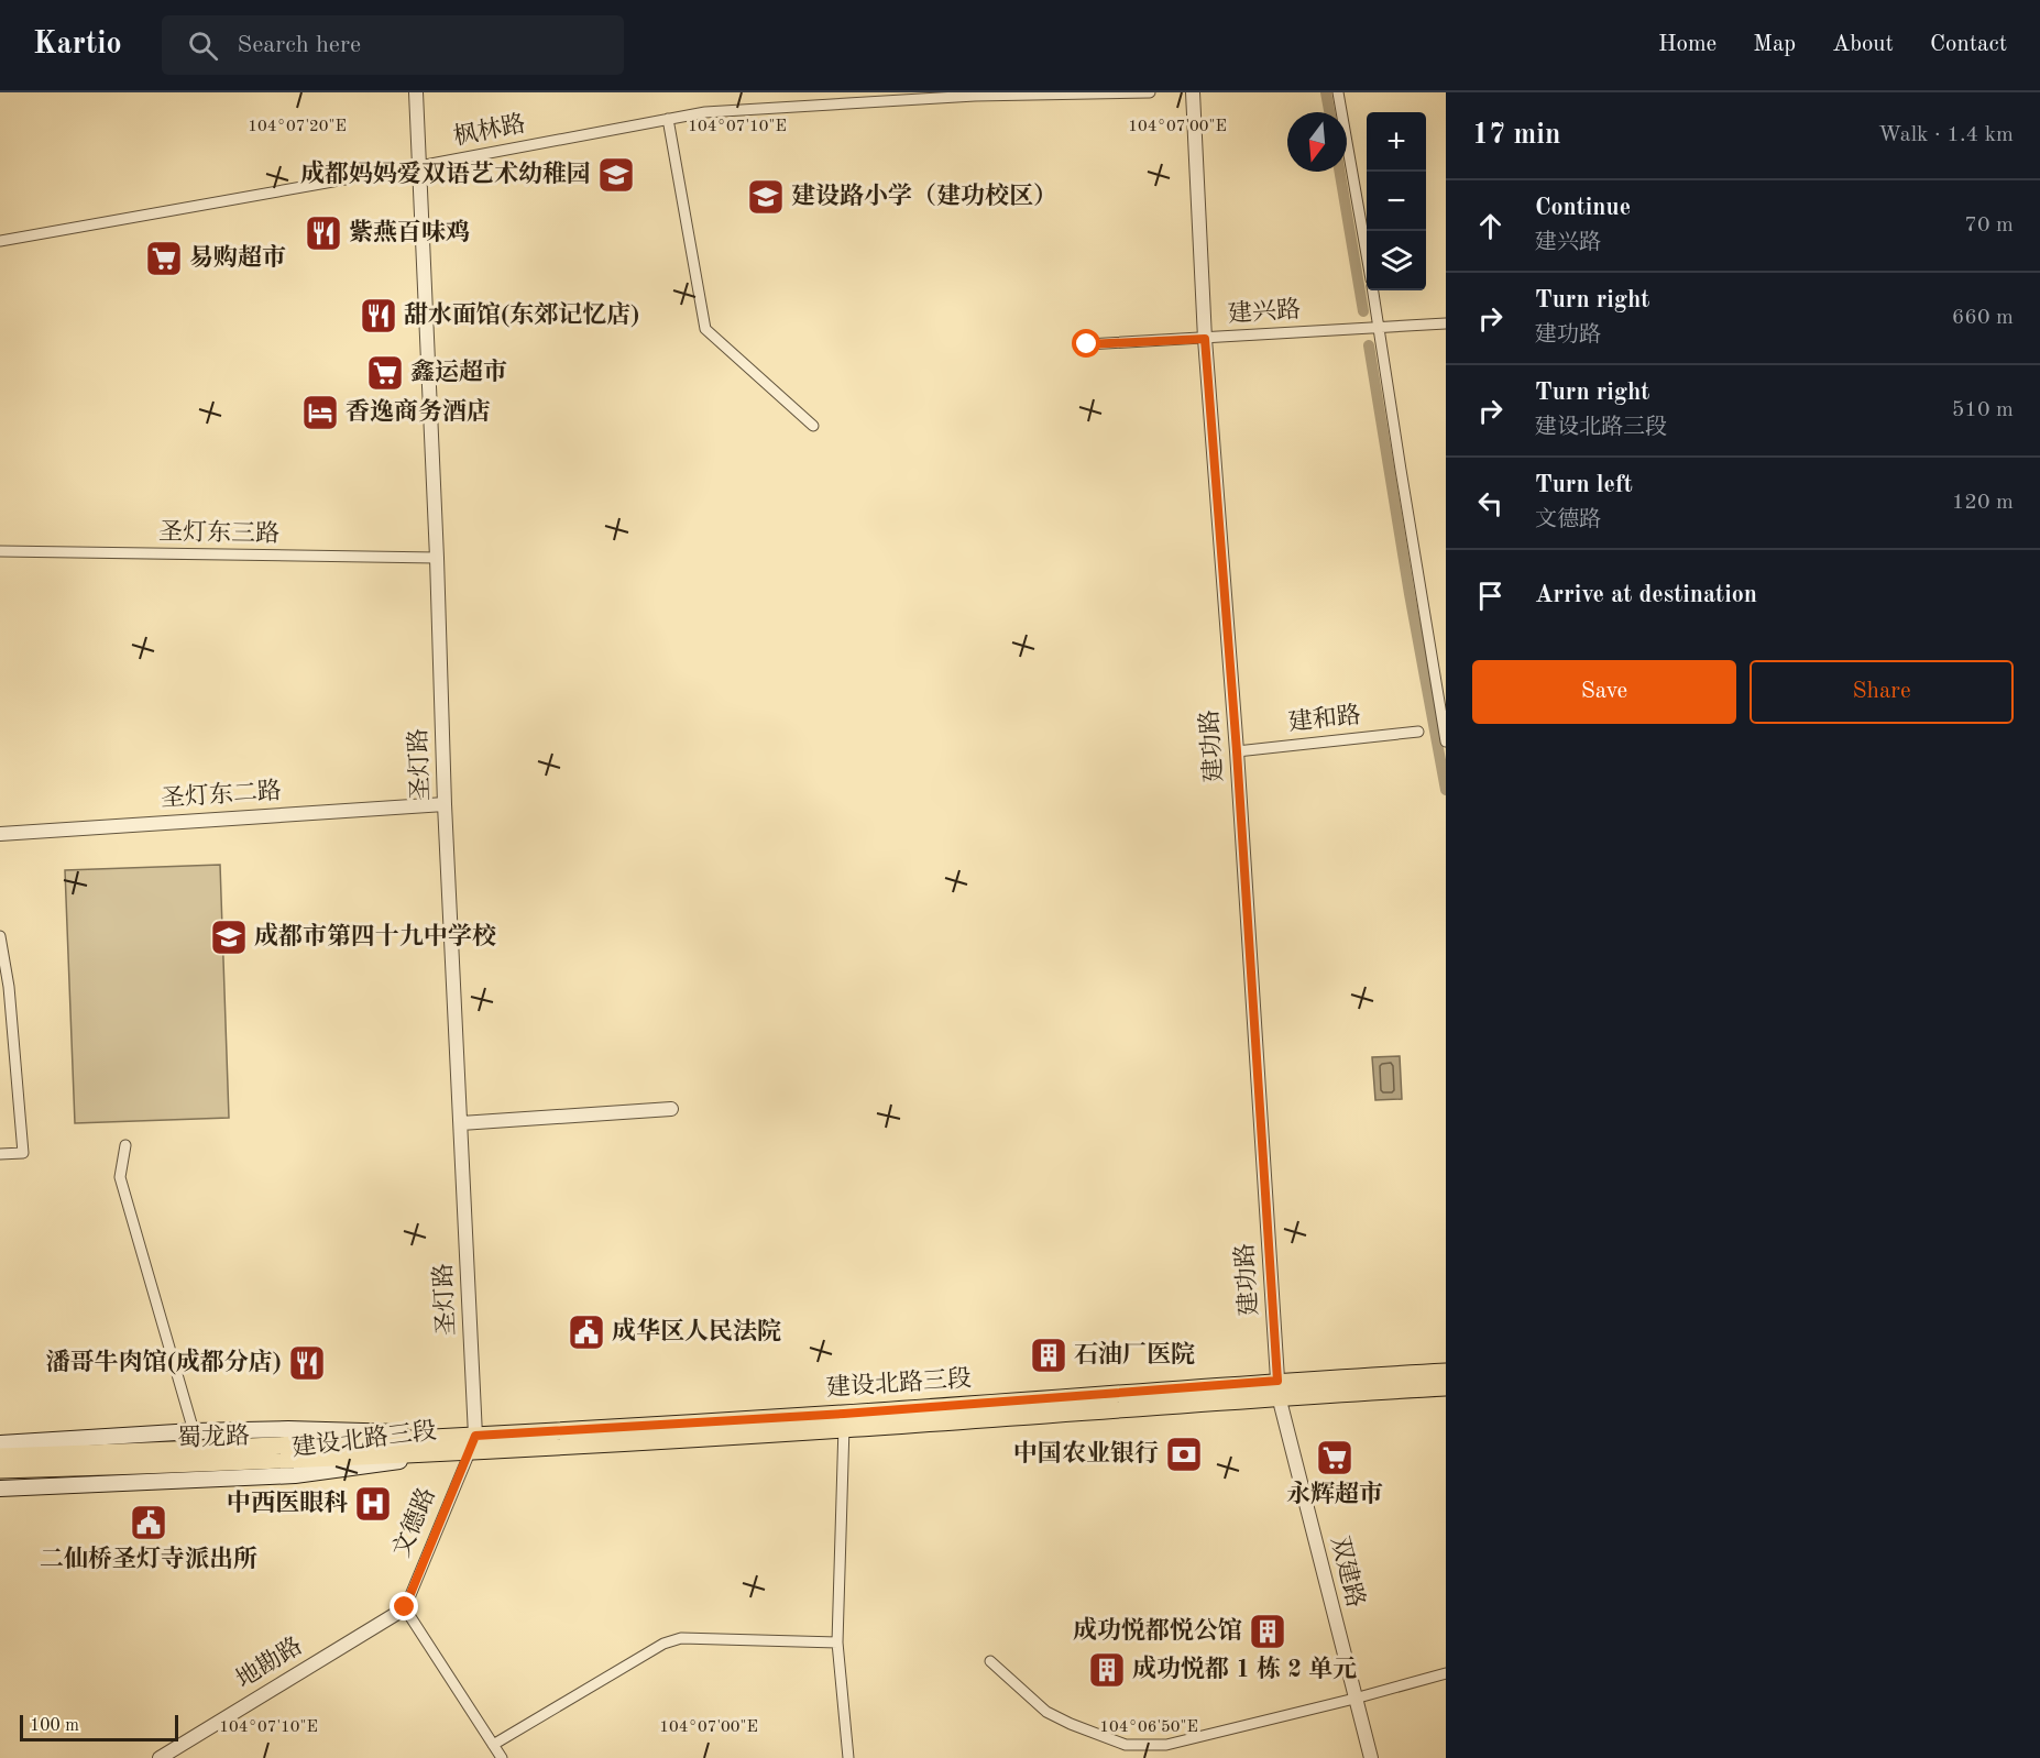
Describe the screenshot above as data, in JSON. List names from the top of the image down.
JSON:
{
  "streets": {
    "main road": ["建设北路三段", "蜀龙路"],
    "street": [
      "枫林路",
      "建兴路",
      "圣灯东三路",
      "建和路",
      "建功路",
      "圣灯路",
      "圣灯东二路",
      "文德路",
      "双建路",
      "地勘路"
    ]
  },
  "crossings": [
    ["枫林路", "圣灯路"],
    ["建兴路", "建功路"],
    ["圣灯东三路", "圣灯路"],
    ["建和路", "建功路"],
    ["建功路", "建设北路三段"],
    ["建功路", "双建路"],
    ["圣灯路", "圣灯东二路"],
    ["圣灯路", "建设北路三段"],
    ["圣灯路", "文德路"],
    ["建设北路三段", "蜀龙路"],
    ["建设北路三段", "文德路"],
    ["建设北路三段", "双建路"],
    ["蜀龙路", "文德路"],
    ["文德路", "地勘路"]
  ],
  "places": {
    "school or university": ["成都妈妈爱双语艺术幼稚园", "建设路小学（建功校区）", "成都市第四十九中学校"],
    "restaurant": ["紫燕百味鸡", "甜水面馆(东郊记忆店)", "潘哥牛肉馆(成都分店)"],
    "supermarket": ["易购超市", "鑫运超市", "永辉超市"],
    "hotel": ["香逸商务酒店"],
    "public building": ["成华区人民法院", "二仙桥圣灯寺派出所"],
    "building": ["石油厂医院", "成功悦都悦公馆", "成功悦都 1 栋 2 单元"],
    "bank": ["中国农业银行"],
    "hospital": ["中西医眼科"]
  },
  "scale_bar": "100 m",
  "north": "bottom",
  "page": {
    "header": "Kartio",
    "search": "Search here",
    "nav": [
      "Home",
      "Map",
      "About",
      "Contact"
    ],
    "heading": ["17 min", "Walk · 1.4 km"],
    "map_buttons": ["+", "−"],
    "list": [
      ["Continue", "建兴路", "70 m"],
      ["Turn right", "建功路", "660 m"],
      ["Turn right", "建设北路三段", "510 m"],
      ["Turn left", "文德路", "120 m"],
      "Arrive at destination"
    ],
    "buttons": ["Save", "Share"],
    "scale": "100 m"
  },
  "coordinates": [
    "104°07'20\"E",
    "104°07'10\"E",
    "104°07'00\"E",
    "104°06'50\"E"
  ]
}
